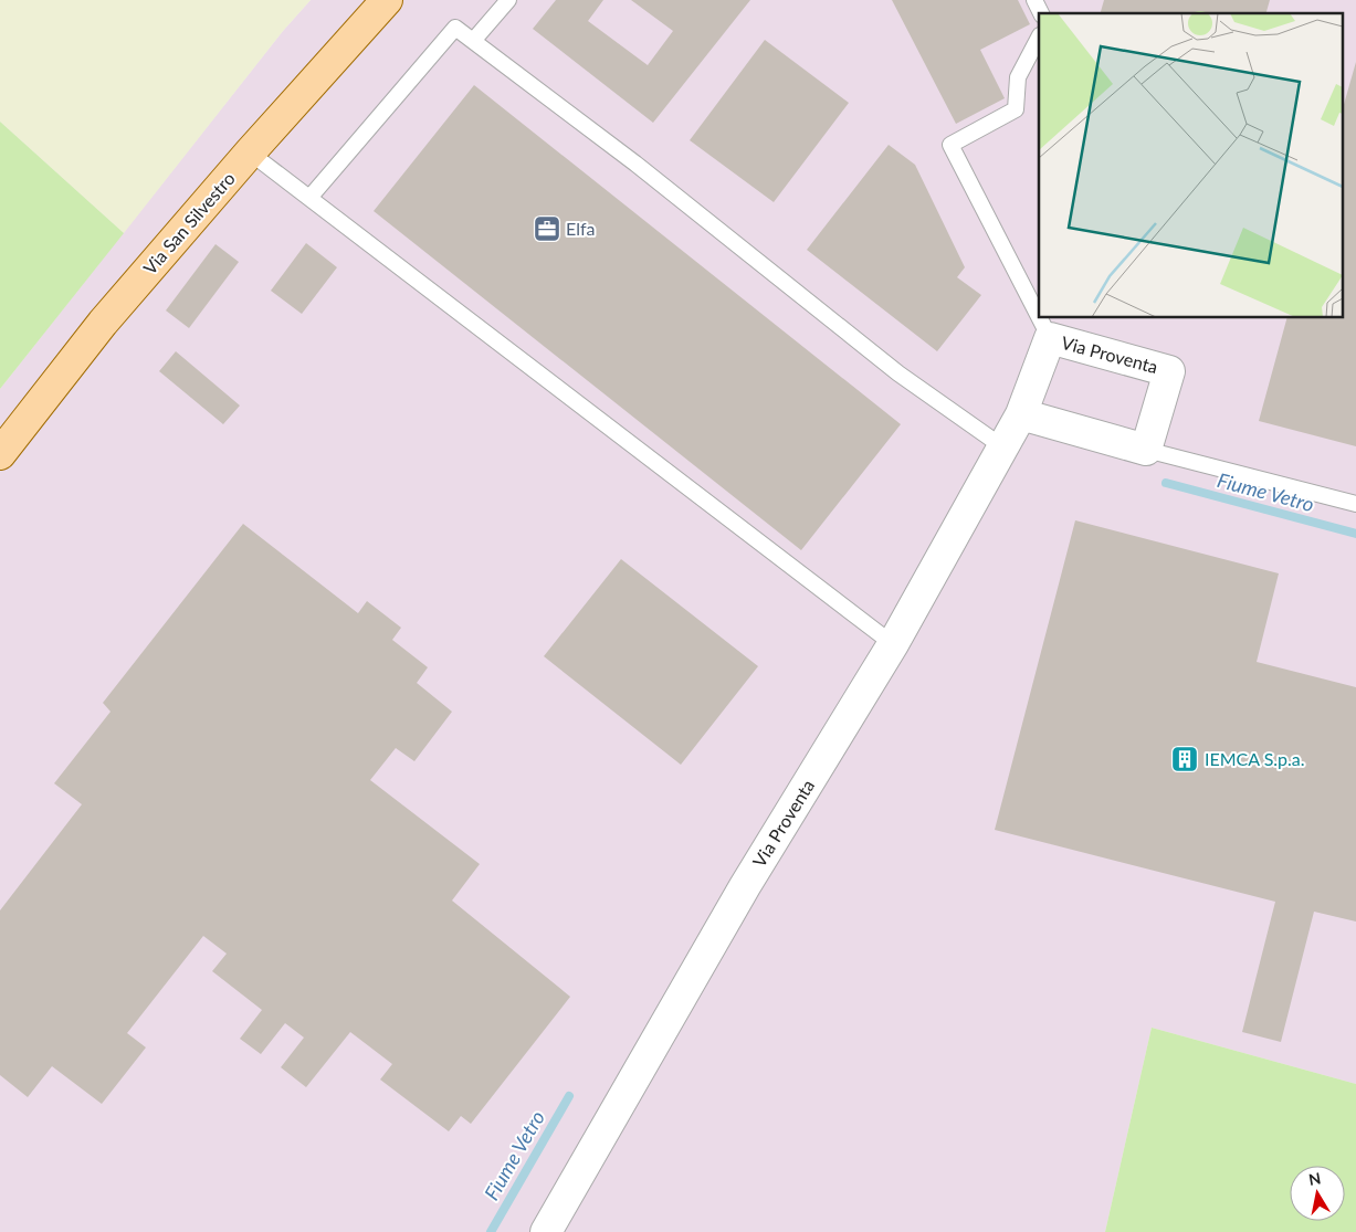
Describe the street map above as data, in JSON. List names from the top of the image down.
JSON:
{
  "streets": {
    "main road": ["Via San Silvestro"],
    "street": ["Via Proventa"]
  },
  "water": ["Fiume Vetro"],
  "places": {
    "office": ["Elfa"],
    "building": ["IEMCA S.p.a."]
  },
  "north": "top"
}
